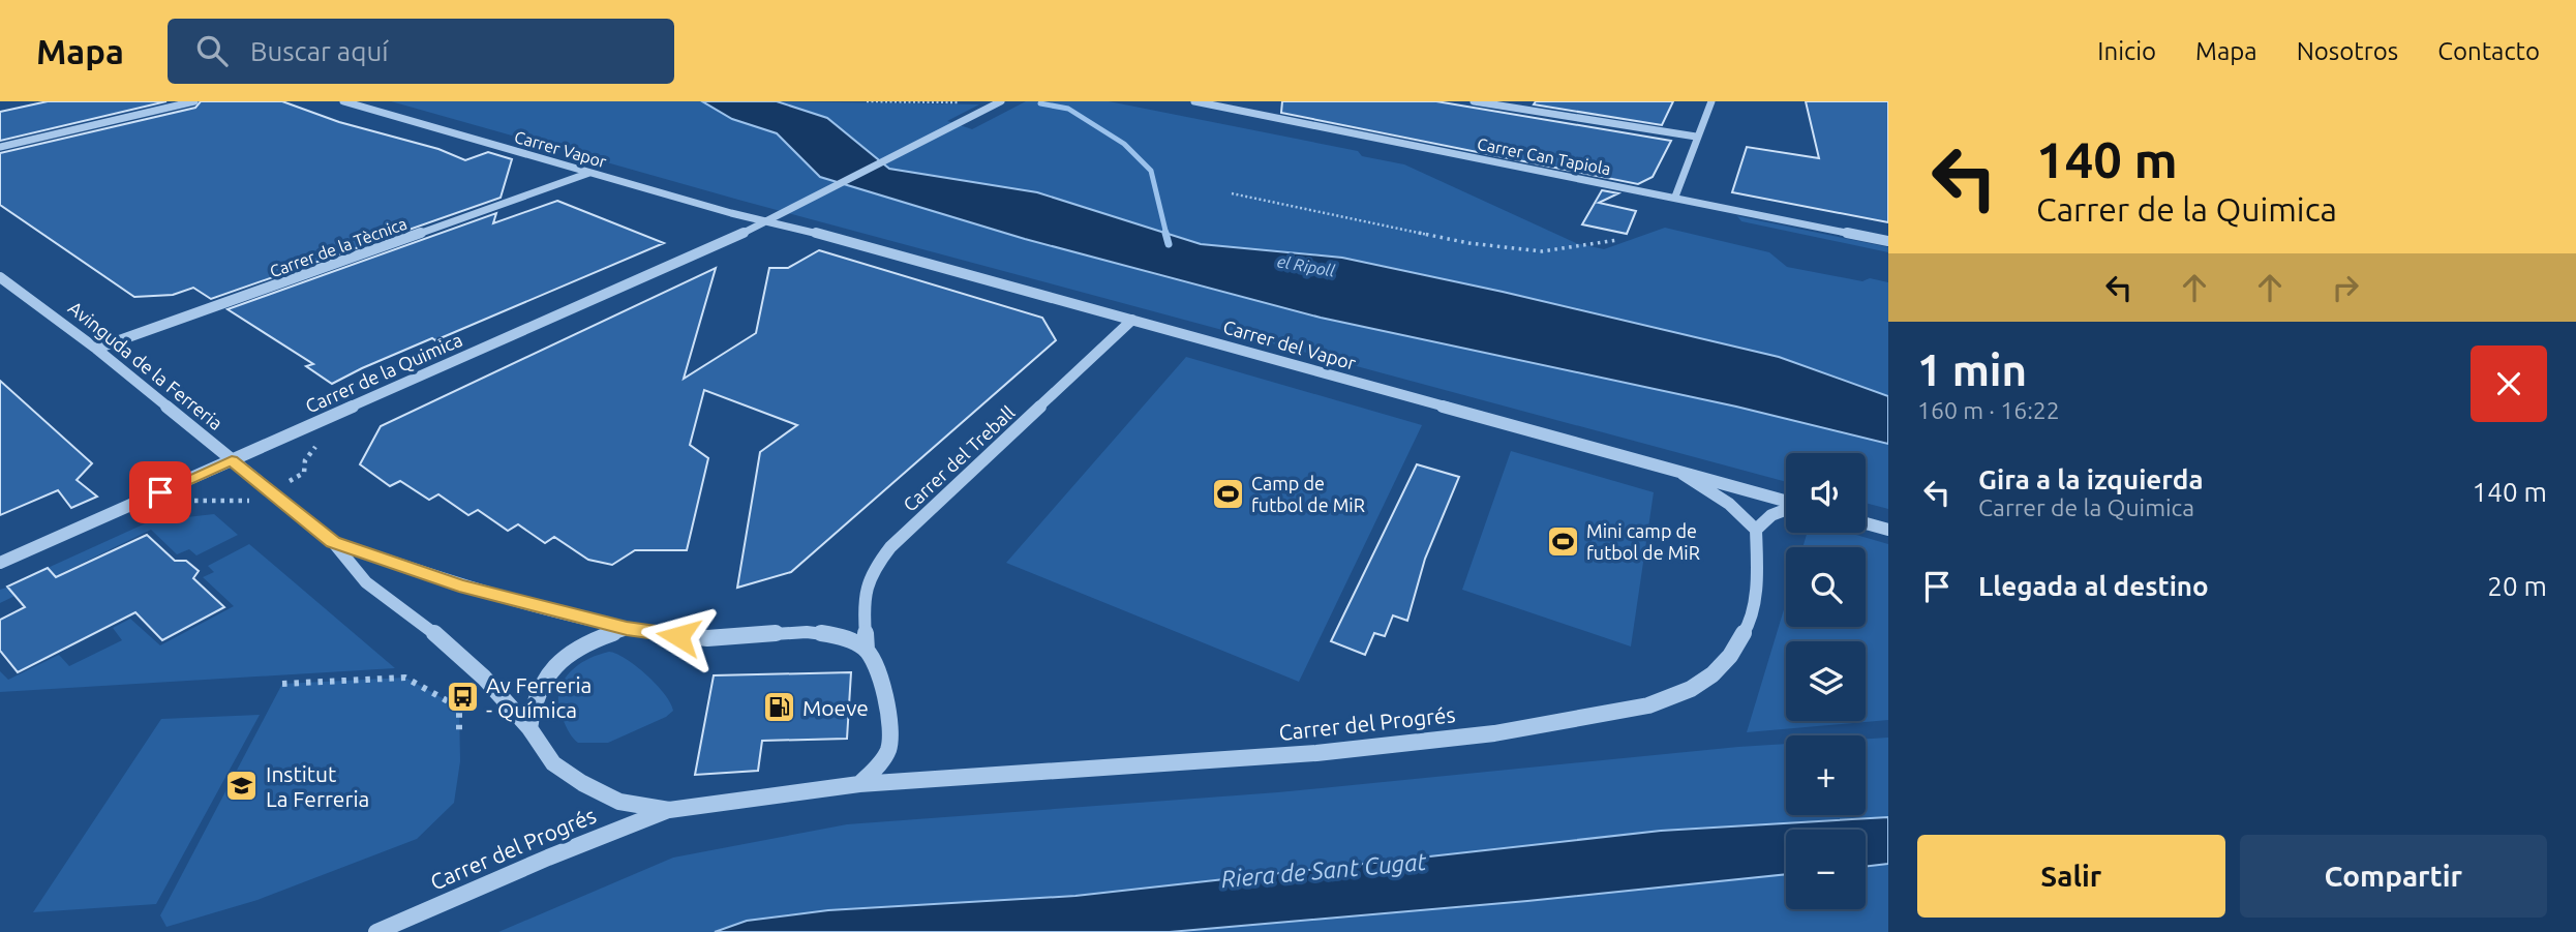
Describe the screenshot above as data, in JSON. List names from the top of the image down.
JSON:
{
  "streets": {
    "street": [
      "Carrer Vapor",
      "Carrer Can Tapiola",
      "Carrer de la Tècnica",
      "Carrer del Vapor",
      "Avinguda de la Ferreria",
      "Carrer de la Quimica",
      "Carrer del Treball",
      "Carrer del Progrés"
    ]
  },
  "crossings": [
    ["Carrer Vapor", "Carrer de la Tècnica"],
    ["Carrer Vapor", "Carrer del Vapor"],
    ["Carrer Vapor", "Carrer de la Quimica"],
    ["Carrer de la Tècnica", "Avinguda de la Ferreria"],
    ["Carrer del Vapor", "Carrer de la Quimica"],
    ["Carrer del Vapor", "Carrer del Treball"],
    ["Avinguda de la Ferreria", "Carrer de la Quimica"],
    ["Avinguda de la Ferreria", "Carrer del Treball"],
    ["Avinguda de la Ferreria", "Carrer del Progrés"]
  ],
  "water": ["el Ripoll", "Riera de Sant Cugat"],
  "places": {
    "sports": ["Camp de futbol de MiR", "Mini camp de futbol de MiR"],
    "bus stop": ["Av Ferreria - Química"],
    "fuel station": ["Moeve"],
    "school or university": ["Institut La Ferreria"]
  },
  "page": {
    "header": "Mapa",
    "search": "Buscar aquí",
    "nav": [
      "Inicio",
      "Mapa",
      "Nosotros",
      "Contacto"
    ],
    "turn": ["140 m", "Carrer de la Quimica"],
    "heading": ["1 min", "160 m · 16:22"],
    "list": [
      {
        "name": "Gira a la izquierda",
        "note": "Carrer de la Quimica",
        "value": "140 m"
      },
      {
        "name": "Llegada al destino",
        "value": "20 m"
      }
    ],
    "map_buttons": ["+", "−"],
    "buttons": ["Salir", "Compartir"]
  }
}
